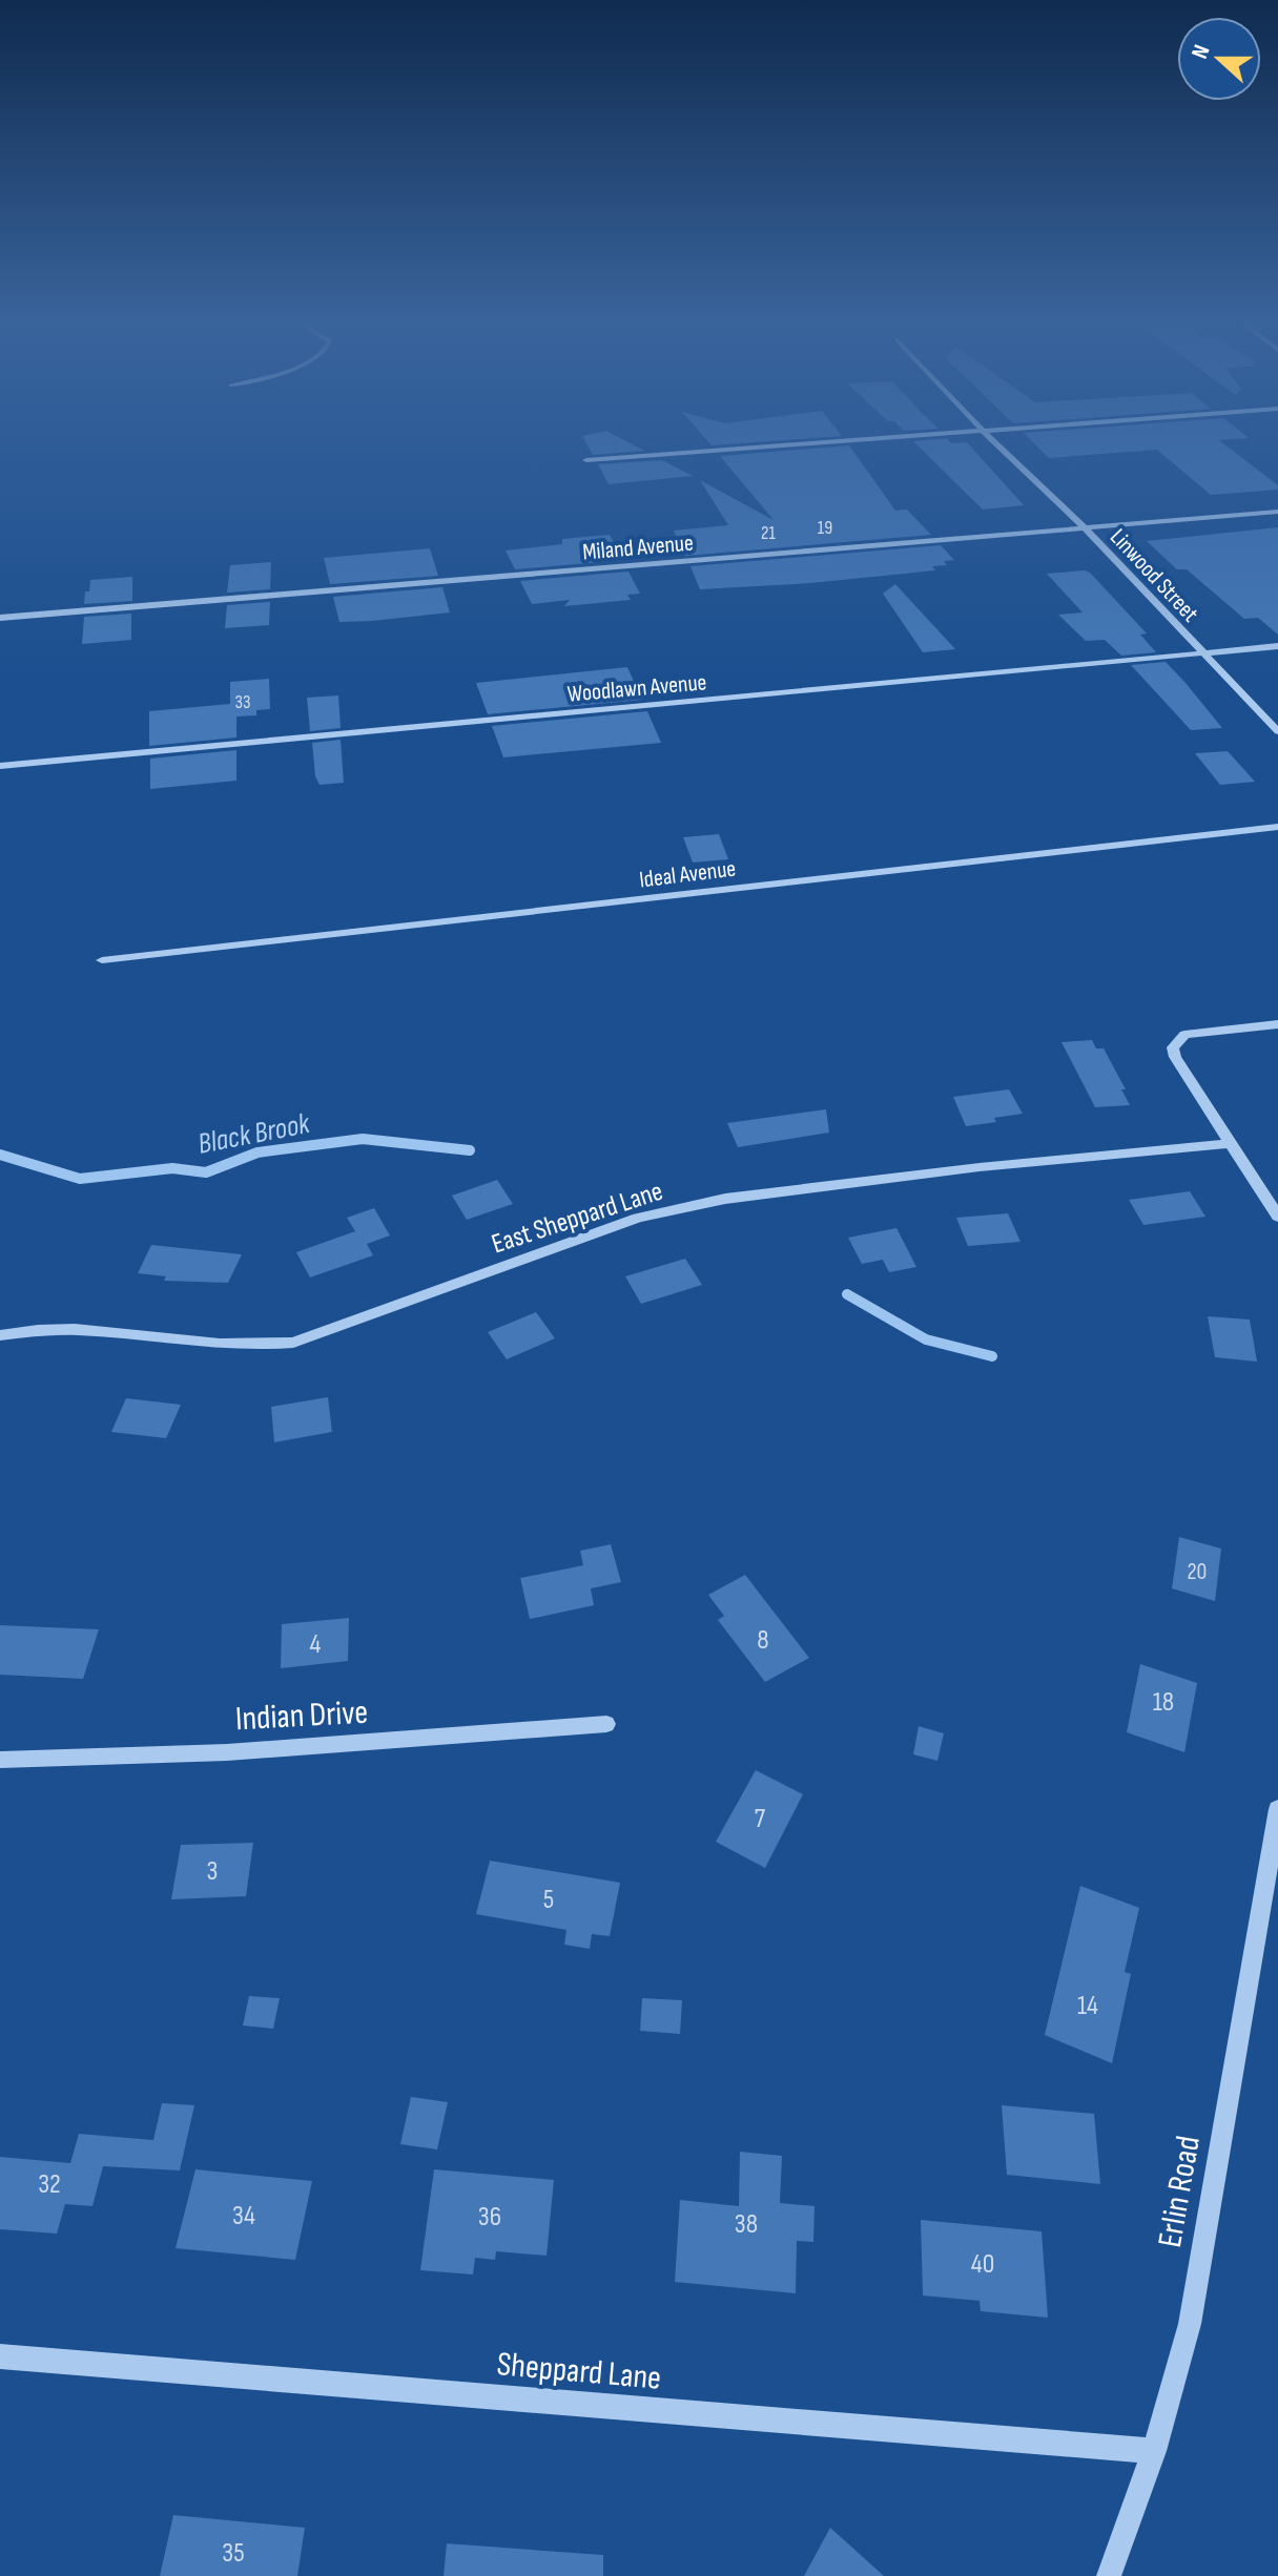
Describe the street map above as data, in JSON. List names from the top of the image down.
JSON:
{
  "streets": {
    "street": [
      "Miland Avenue",
      "Linwood Street",
      "Woodlawn Avenue",
      "Ideal Avenue",
      "East Sheppard Lane",
      "Indian Drive",
      "Erlin Road",
      "Sheppard Lane"
    ]
  },
  "crossings": [
    ["Miland Avenue", "Linwood Street"],
    ["Linwood Street", "Woodlawn Avenue"],
    ["Erlin Road", "Sheppard Lane"]
  ],
  "water": ["Black Brook"],
  "house_numbers": [
    "19",
    "21",
    "33",
    "20",
    "8",
    "4",
    "18",
    "7",
    "3",
    "5",
    "14",
    "32",
    "34",
    "36",
    "38",
    "40",
    "35"
  ],
  "north": "left"
}
